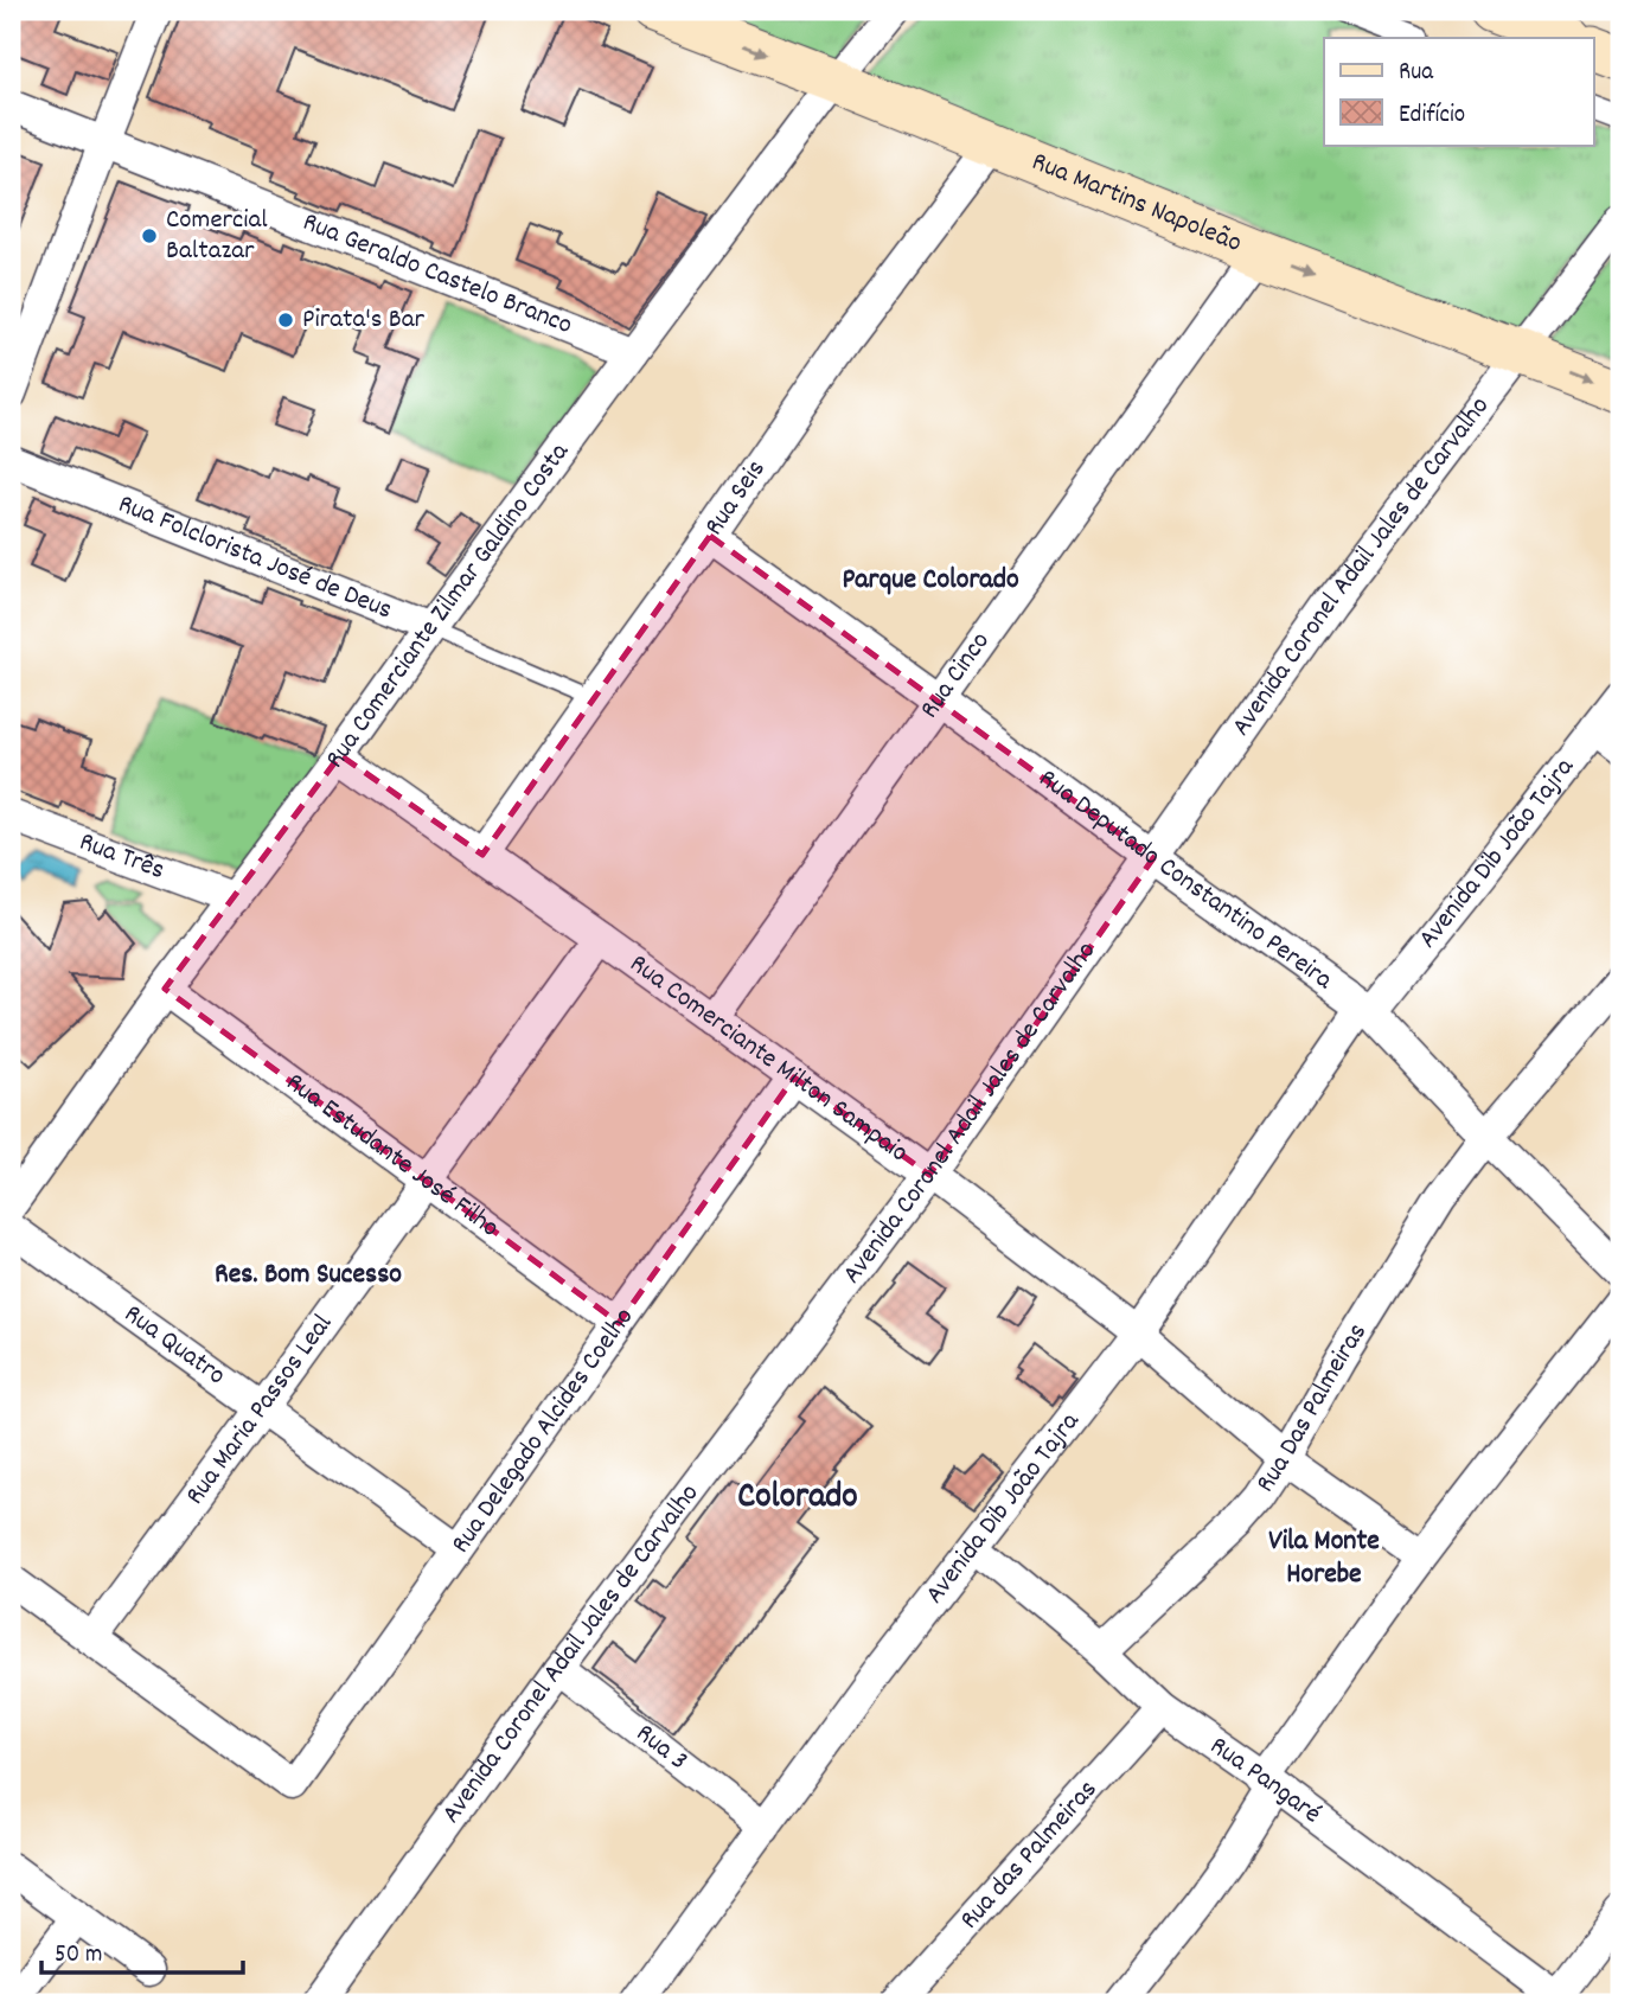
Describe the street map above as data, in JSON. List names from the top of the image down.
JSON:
{
  "streets": {
    "main road": ["Rua Martins Napoleão"],
    "street": [
      "Rua Geraldo Castelo Branco",
      "Rua Seis",
      "Rua Folclorista José de Deus",
      "Avenida Coronel Adail Jales de Carvalho",
      "Rua Comerciante Zilmar Galdino Costa",
      "Rua Cinco",
      "Avenida Dib João Tajra",
      "Rua Três",
      "Rua Deputado Constantino Pereira",
      "Rua Comerciante Milton Sampaio",
      "Rua Estudante José Filho",
      "Rua Quatro",
      "Rua Das Palmeiras",
      "Rua Maria Passos Leal",
      "Rua Delegado Alcides Coelho",
      "Rua 3",
      "Rua Pangaré",
      "Rua das Palmeiras"
    ]
  },
  "crossings": [
    ["Rua Martins Napoleão", "Rua Seis"],
    ["Rua Martins Napoleão", "Avenida Coronel Adail Jales de Carvalho"],
    ["Rua Martins Napoleão", "Rua Comerciante Zilmar Galdino Costa"],
    ["Rua Martins Napoleão", "Rua Cinco"],
    ["Rua Geraldo Castelo Branco", "Rua Comerciante Zilmar Galdino Costa"],
    ["Rua Seis", "Rua Folclorista José de Deus"],
    ["Rua Seis", "Rua Deputado Constantino Pereira"],
    ["Rua Seis", "Rua Comerciante Milton Sampaio"],
    ["Rua Folclorista José de Deus", "Rua Comerciante Zilmar Galdino Costa"],
    ["Avenida Coronel Adail Jales de Carvalho", "Rua Deputado Constantino Pereira"],
    ["Avenida Coronel Adail Jales de Carvalho", "Rua Comerciante Milton Sampaio"],
    ["Avenida Coronel Adail Jales de Carvalho", "Rua 3"],
    ["Rua Comerciante Zilmar Galdino Costa", "Rua Três"],
    ["Rua Comerciante Zilmar Galdino Costa", "Rua Comerciante Milton Sampaio"],
    ["Rua Comerciante Zilmar Galdino Costa", "Rua Estudante José Filho"],
    ["Rua Cinco", "Rua Deputado Constantino Pereira"],
    ["Rua Cinco", "Rua Comerciante Milton Sampaio"],
    ["Avenida Dib João Tajra", "Rua Deputado Constantino Pereira"],
    ["Avenida Dib João Tajra", "Rua Comerciante Milton Sampaio"],
    ["Avenida Dib João Tajra", "Rua 3"],
    ["Avenida Dib João Tajra", "Rua Pangaré"],
    ["Rua Deputado Constantino Pereira", "Rua Das Palmeiras"],
    ["Rua Comerciante Milton Sampaio", "Rua Das Palmeiras"],
    ["Rua Comerciante Milton Sampaio", "Rua Maria Passos Leal"],
    ["Rua Comerciante Milton Sampaio", "Rua Delegado Alcides Coelho"],
    ["Rua Estudante José Filho", "Rua Maria Passos Leal"],
    ["Rua Estudante José Filho", "Rua Delegado Alcides Coelho"],
    ["Rua Quatro", "Rua Maria Passos Leal"],
    ["Rua Quatro", "Rua Delegado Alcides Coelho"],
    ["Rua Das Palmeiras", "Rua Pangaré"],
    ["Rua Maria Passos Leal", "Rua Delegado Alcides Coelho"],
    ["Rua Pangaré", "Rua das Palmeiras"]
  ],
  "one_way": ["Rua Martins Napoleão"],
  "districts": [
    "Parque Colorado",
    "Res. Bom Sucesso",
    "Colorado",
    "Vila Monte Horebe"
  ],
  "places": ["Comercial Baltazar", "Pirata's Bar"],
  "legend": ["Rua", "Edifício"],
  "scale_bar": "50 m"
}
